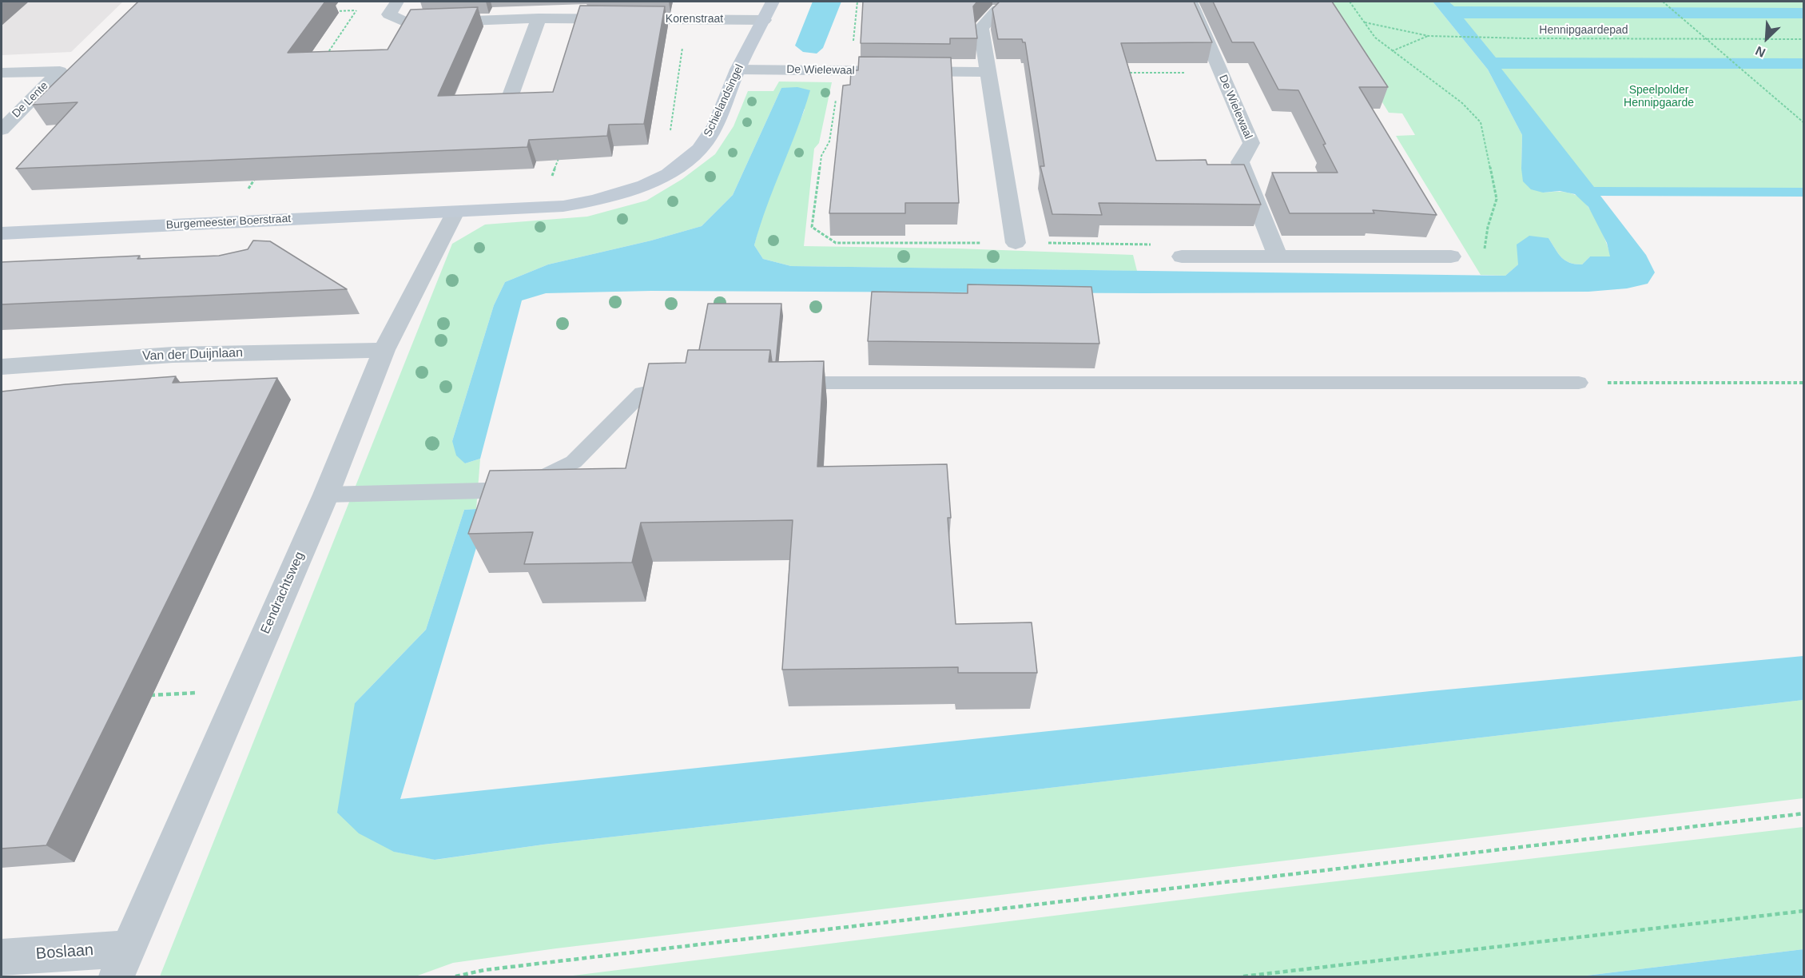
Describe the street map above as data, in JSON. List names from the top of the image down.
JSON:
{
  "streets": {
    "street": [
      "Korenstraat",
      "De Wielewaal",
      "De Lente",
      "Schielandsingel",
      "Burgemeester Boerstraat",
      "Van der Duijnlaan",
      "Eendrachtsweg",
      "Boslaan"
    ],
    "path": ["Hennipgaardepad"]
  },
  "crossings": [
    ["Korenstraat", "Schielandsingel"],
    ["De Wielewaal", "Schielandsingel"],
    ["Schielandsingel", "Burgemeester Boerstraat"],
    ["Schielandsingel", "Eendrachtsweg"],
    ["Burgemeester Boerstraat", "Eendrachtsweg"],
    ["Van der Duijnlaan", "Eendrachtsweg"],
    ["Eendrachtsweg", "Boslaan"]
  ],
  "parks": ["Speelpolder Hennipgaarde"],
  "north": "bottom left"
}
